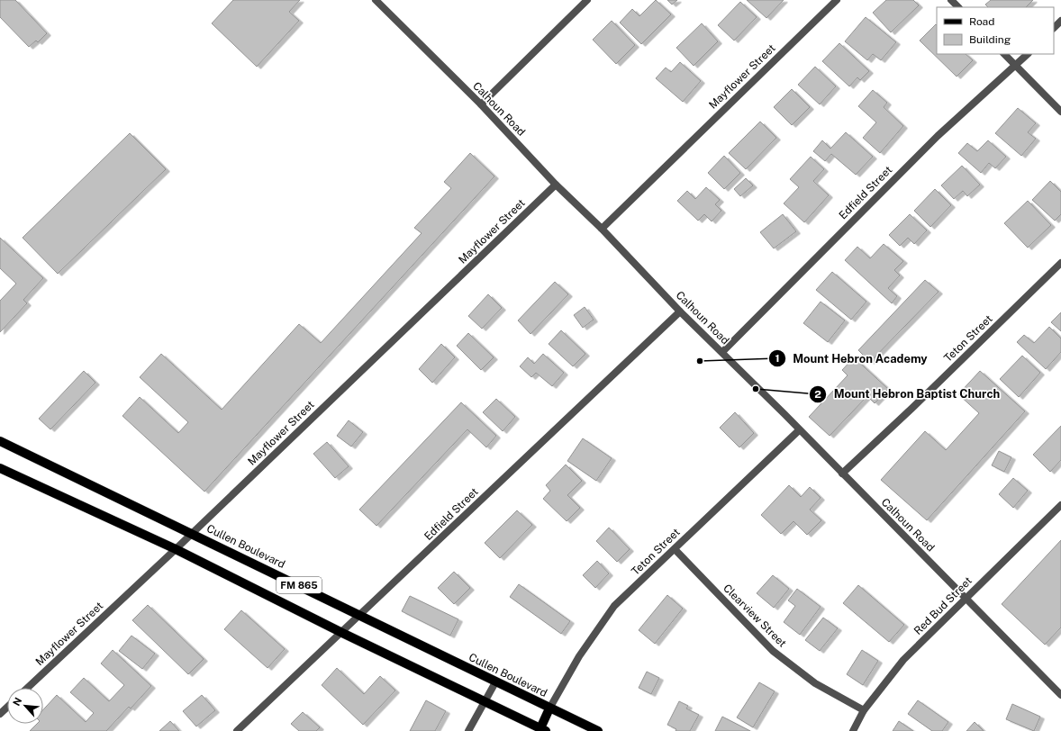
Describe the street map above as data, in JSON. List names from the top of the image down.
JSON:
{
  "streets": {
    "main road": ["Cullen Boulevard", "FM 865"],
    "street": [
      "Mayflower Street",
      "Calhoun Road",
      "Edfield Street",
      "Teton Street",
      "Red Bud Street",
      "Clearview Street"
    ]
  },
  "crossings": [
    ["Mayflower Street", "Calhoun Road"],
    ["Mayflower Street", "Cullen Boulevard"],
    ["Mayflower Street", "FM 865"],
    ["Calhoun Road", "Edfield Street"],
    ["Calhoun Road", "Teton Street"],
    ["Calhoun Road", "Red Bud Street"],
    ["Edfield Street", "Cullen Boulevard"],
    ["Edfield Street", "FM 865"],
    ["Teton Street", "Cullen Boulevard"],
    ["Teton Street", "Clearview Street"],
    ["Red Bud Street", "Clearview Street"]
  ],
  "places": ["Mount Hebron Academy", "Mount Hebron Baptist Church"],
  "legend": ["Road", "Building"],
  "north": "top left"
}
